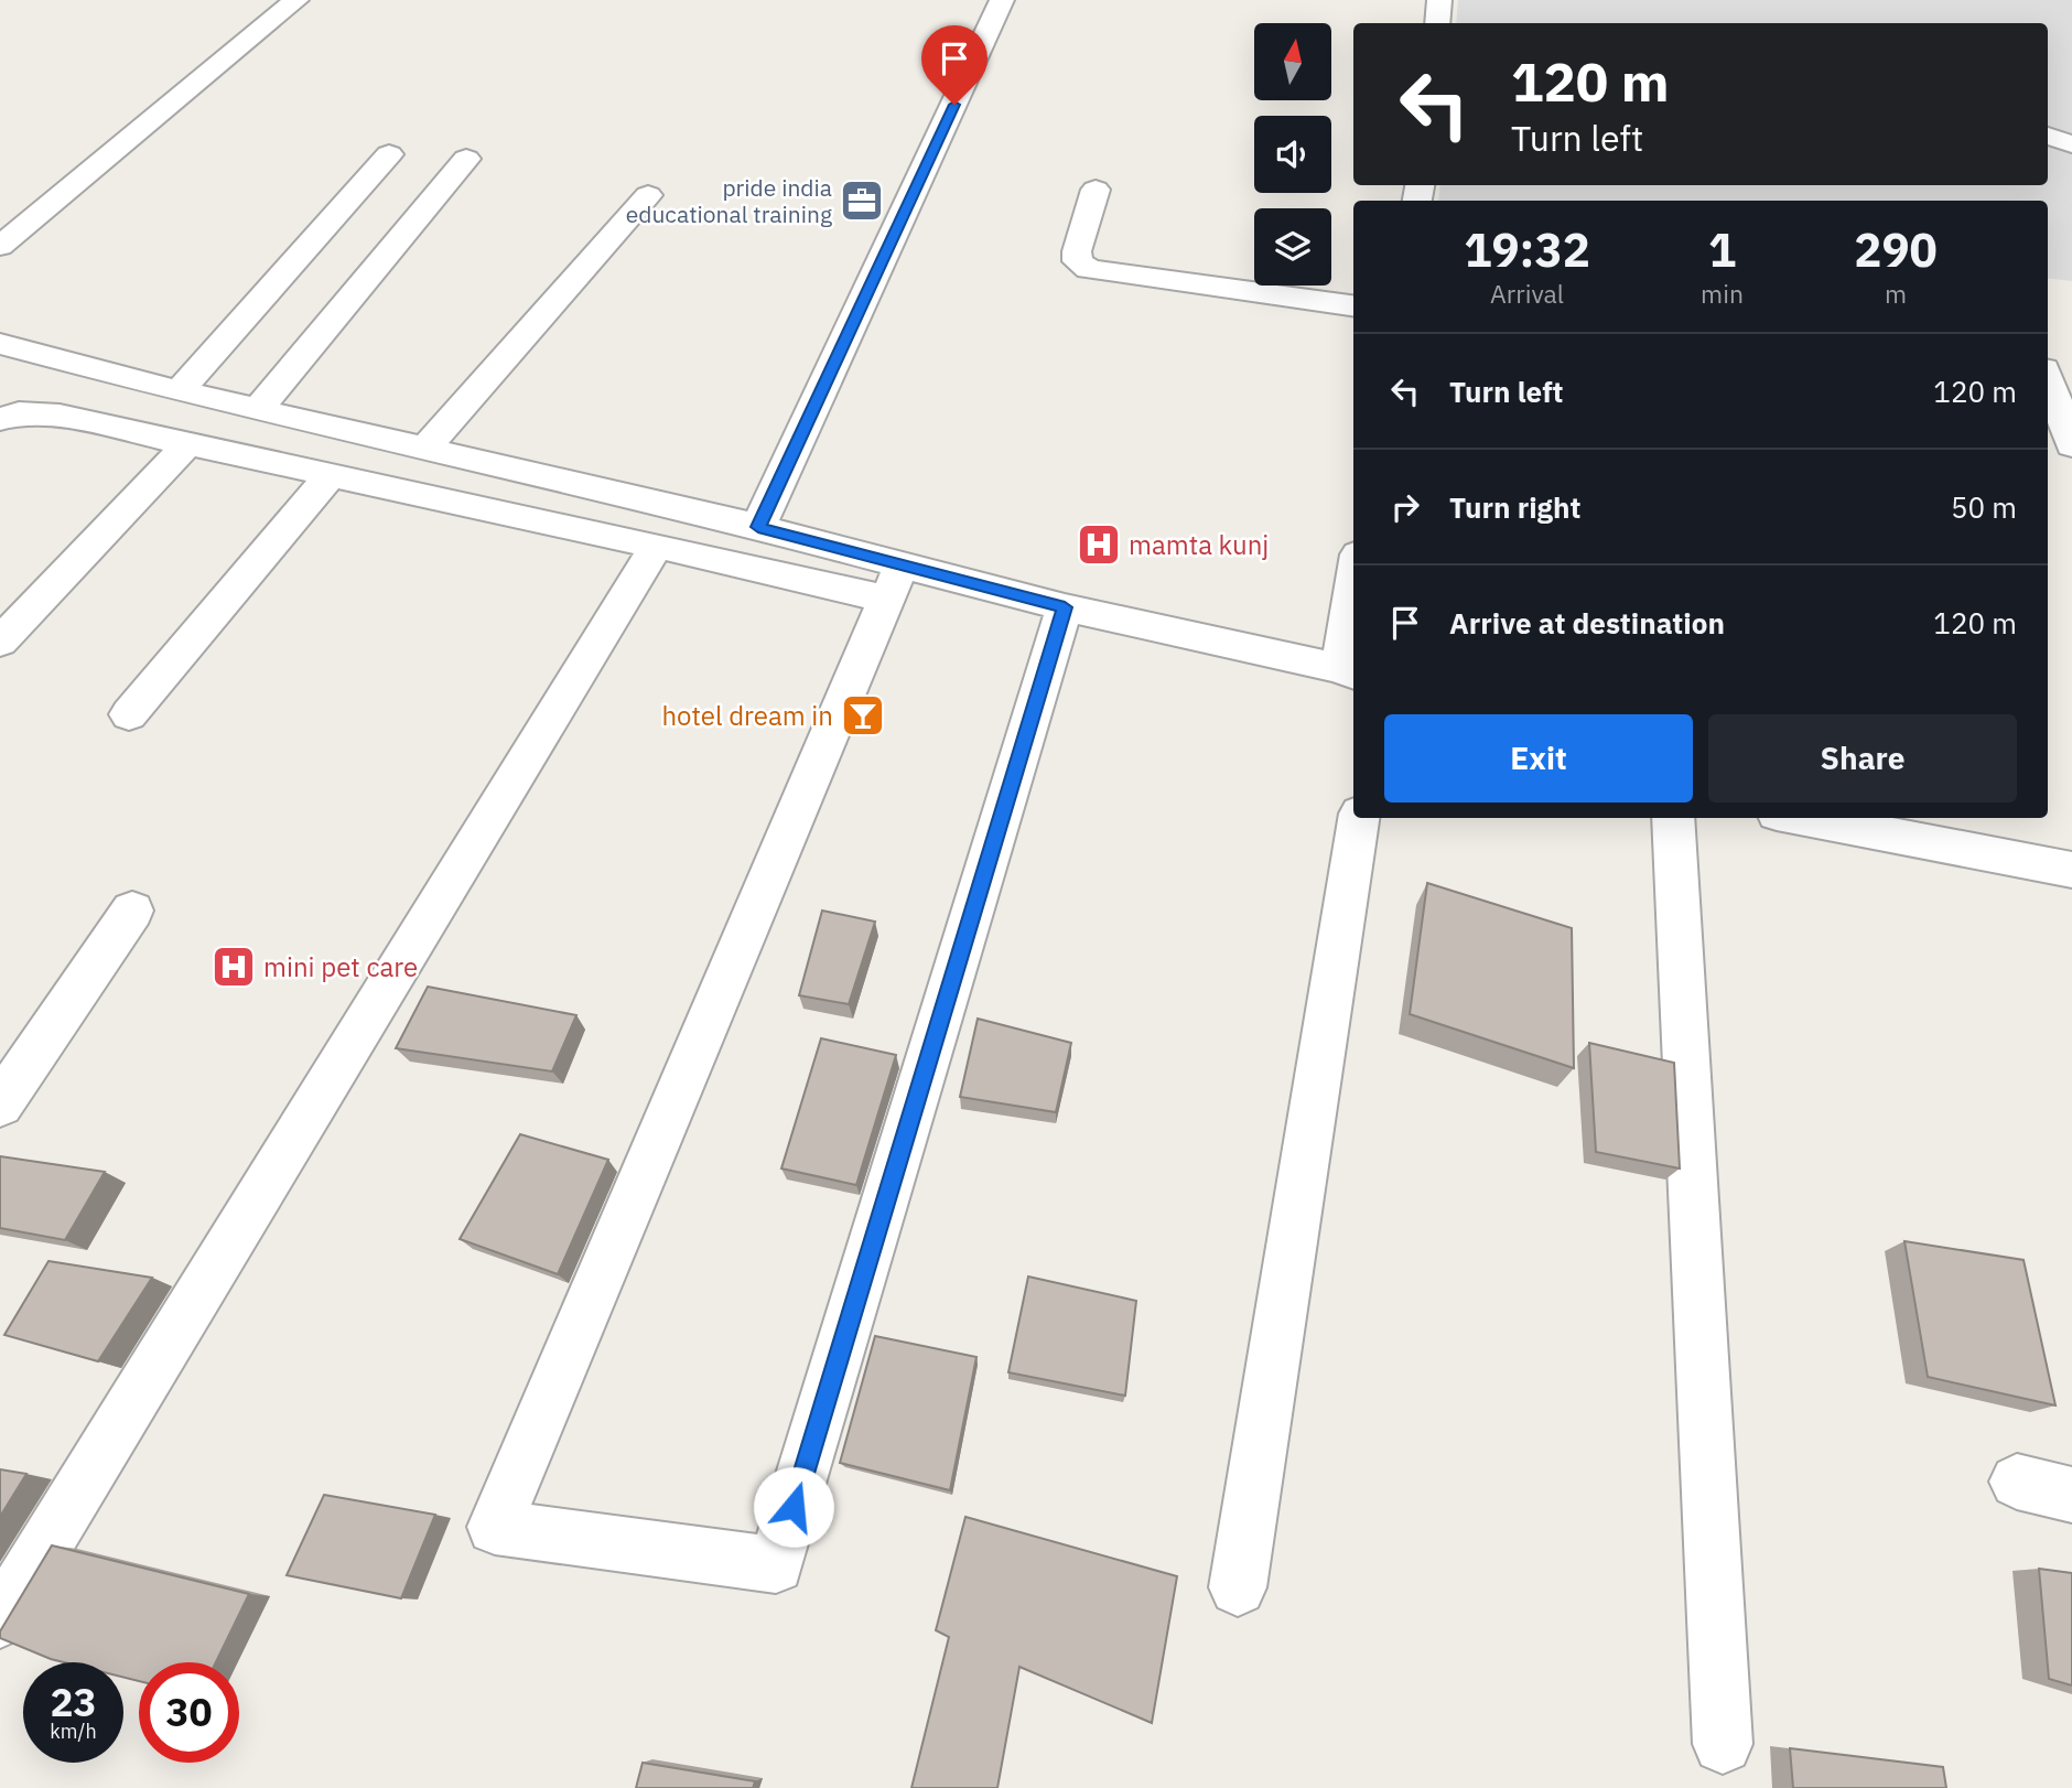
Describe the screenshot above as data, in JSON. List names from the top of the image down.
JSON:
{
  "places": {
    "office": ["pride india educational training"],
    "hospital": ["mamta kunj", "mini pet care"],
    "bar": ["hotel dream in"]
  },
  "north": "top",
  "page": {
    "turn": ["120 m", "Turn left"],
    "eta": [
      "19:32",
      "Arrival",
      "1",
      "min",
      "290",
      "m"
    ],
    "list": [
      {
        "name": "Turn left",
        "value": "120 m"
      },
      {
        "name": "Turn right",
        "value": "50 m"
      },
      {
        "name": "Arrive at destination",
        "value": "120 m"
      }
    ],
    "buttons": ["Exit", "Share"],
    "speed": "23 km/h",
    "limit": "30"
  }
}
